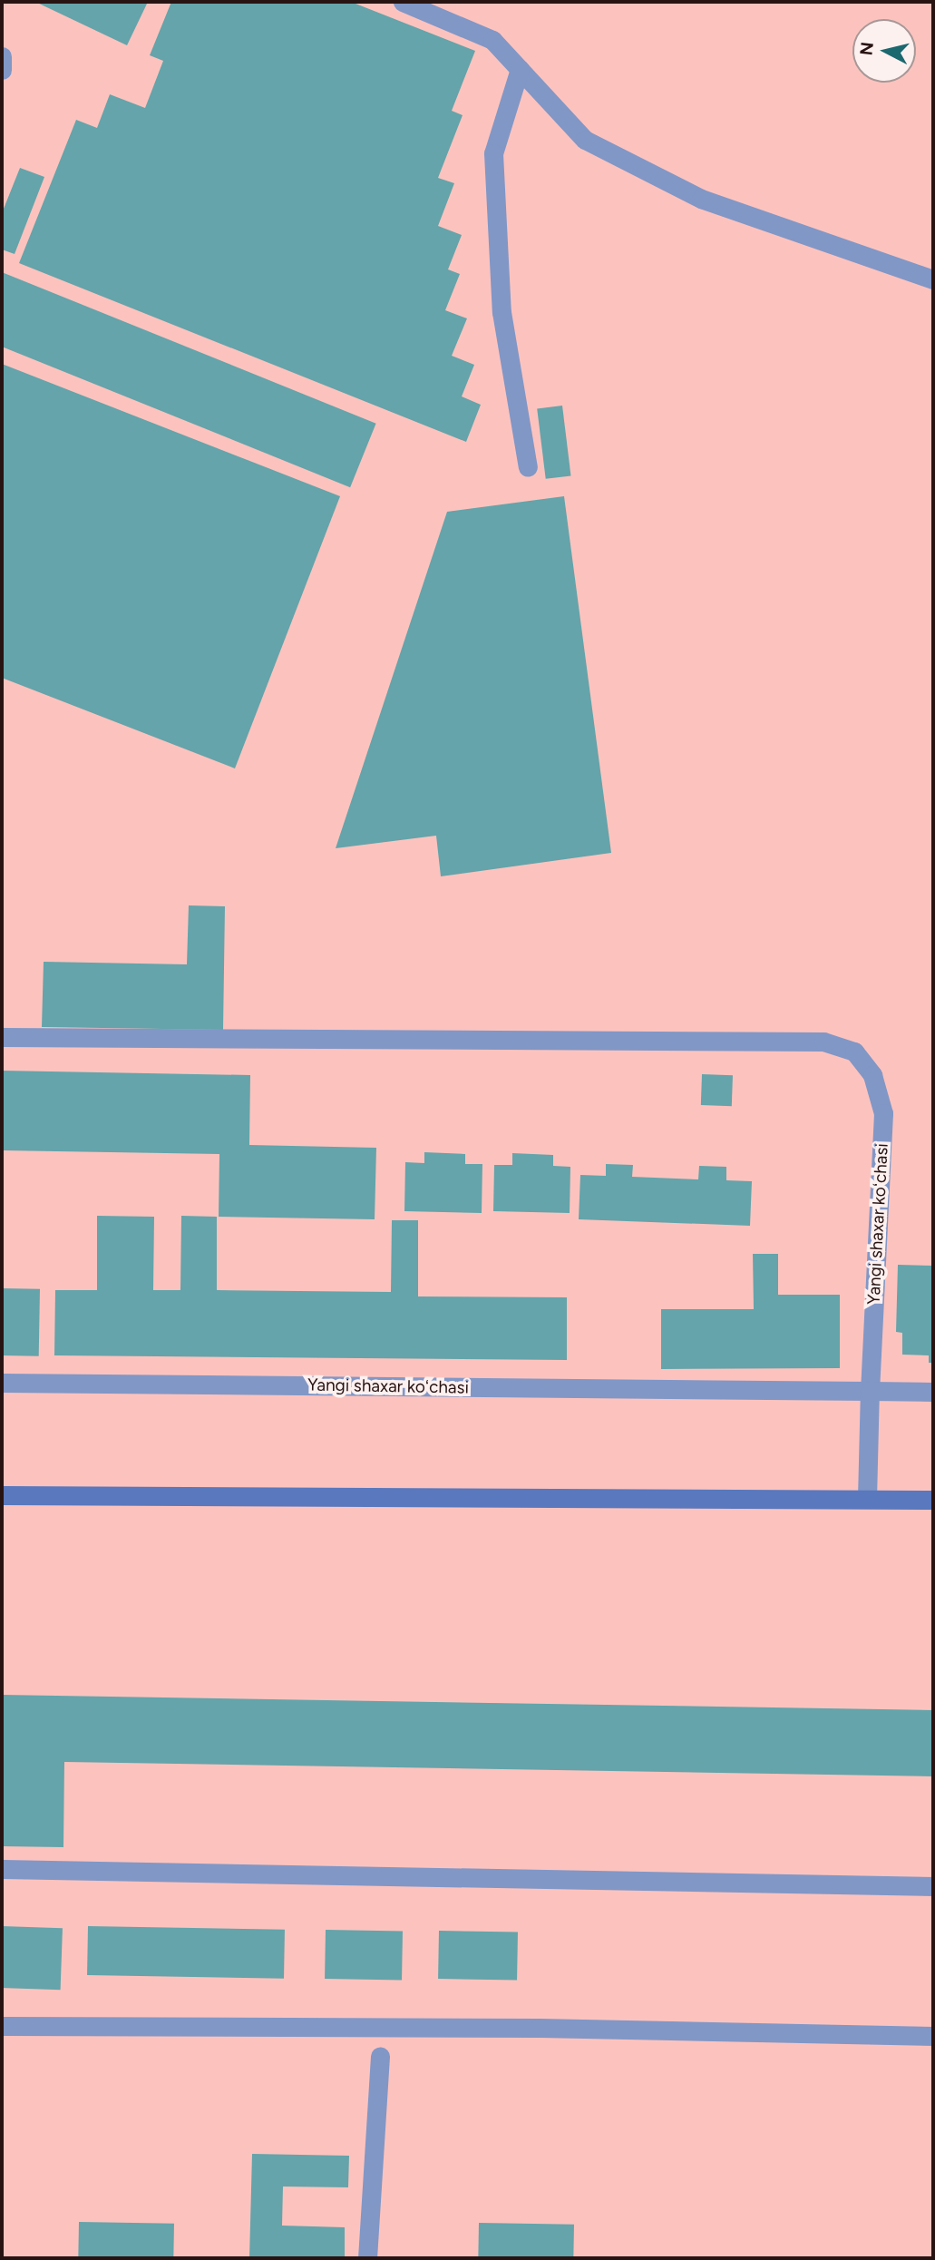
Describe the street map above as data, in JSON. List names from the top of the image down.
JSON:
{
  "streets": {
    "street": ["Yangi shaxar koʻchasi"]
  },
  "north": "left"
}
